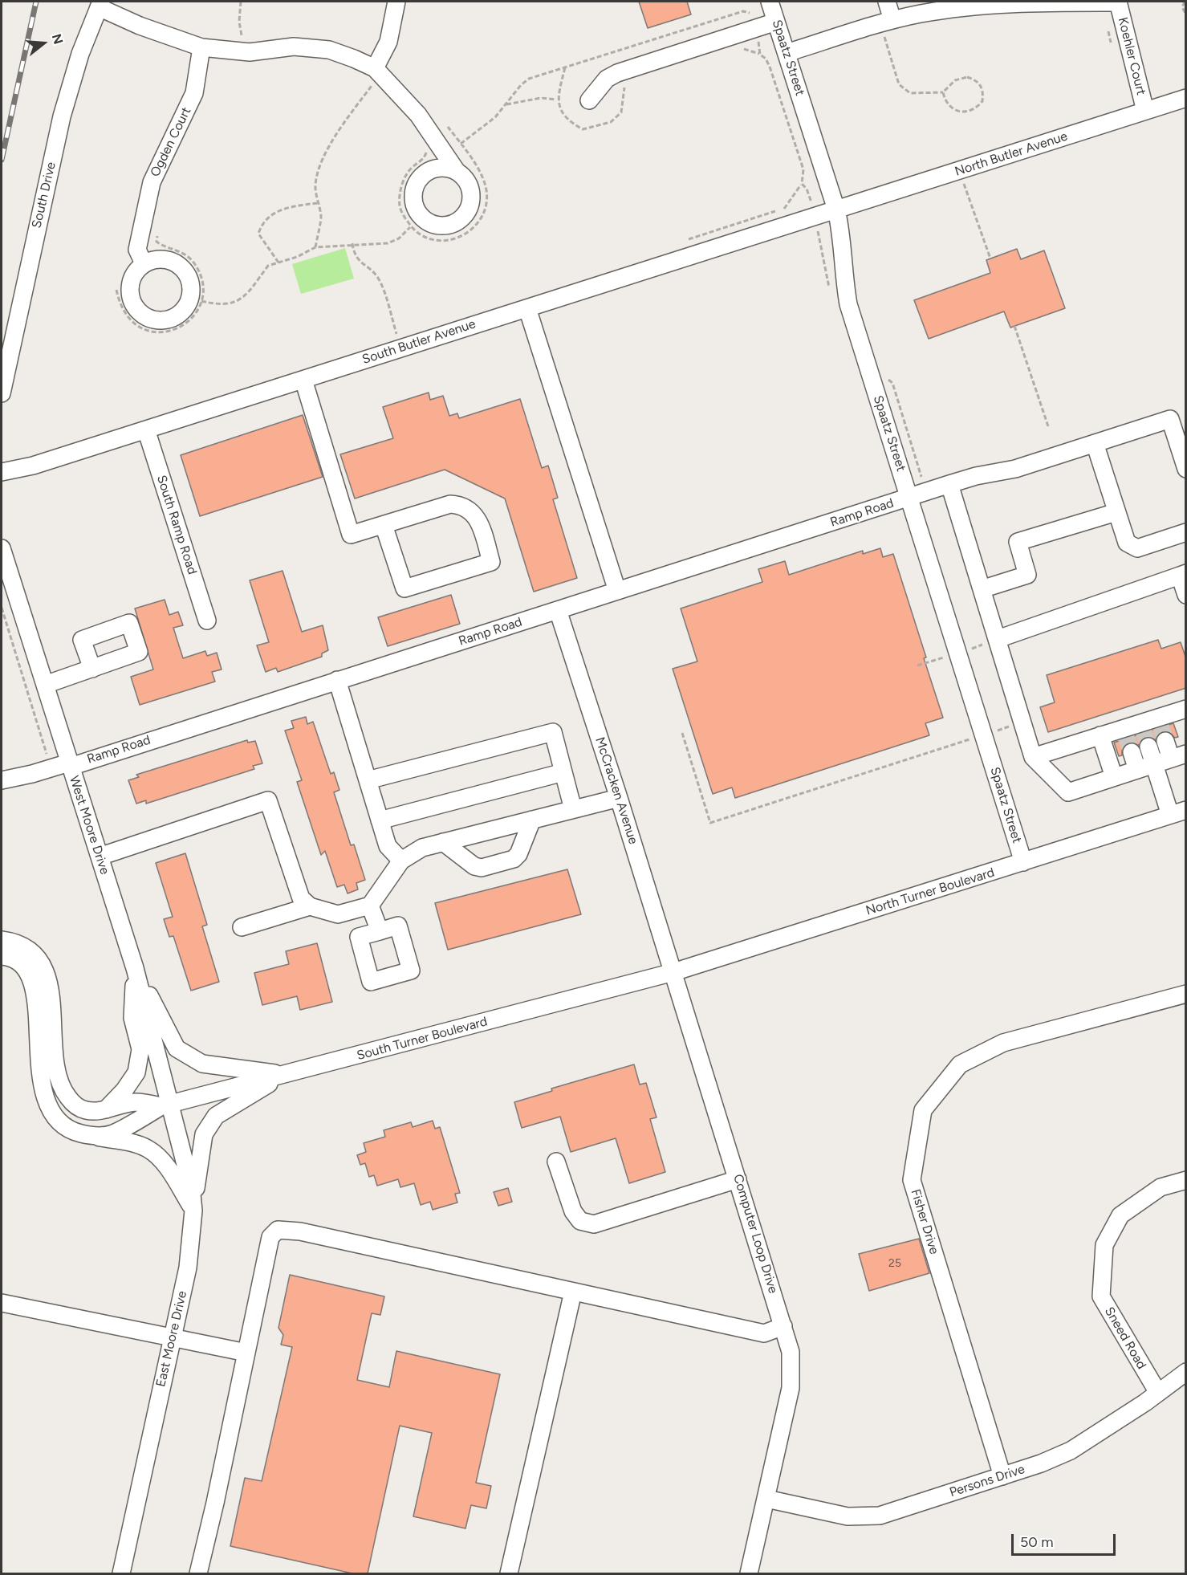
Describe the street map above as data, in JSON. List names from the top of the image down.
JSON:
{
  "streets": {
    "street": [
      "Koehler Court",
      "Spaatz Street",
      "Ogden Court",
      "North Butler Avenue",
      "South Drive",
      "South Butler Avenue",
      "Ramp Road",
      "South Ramp Road",
      "McCracken Avenue",
      "West Moore Drive",
      "North Turner Boulevard",
      "South Turner Boulevard",
      "Fisher Drive",
      "Computer Loop Drive",
      "Sneed Road",
      "East Moore Drive",
      "Persons Drive"
    ]
  },
  "crossings": [
    ["Koehler Court", "North Butler Avenue"],
    ["Spaatz Street", "North Butler Avenue"],
    ["Spaatz Street", "South Butler Avenue"],
    ["Spaatz Street", "Ramp Road"],
    ["Spaatz Street", "North Turner Boulevard"],
    ["North Butler Avenue", "South Butler Avenue"],
    ["South Butler Avenue", "South Ramp Road"],
    ["Ramp Road", "McCracken Avenue"],
    ["Ramp Road", "West Moore Drive"],
    ["McCracken Avenue", "North Turner Boulevard"],
    ["McCracken Avenue", "South Turner Boulevard"],
    ["McCracken Avenue", "Computer Loop Drive"],
    ["West Moore Drive", "South Turner Boulevard"],
    ["West Moore Drive", "East Moore Drive"],
    ["North Turner Boulevard", "South Turner Boulevard"],
    ["North Turner Boulevard", "Computer Loop Drive"],
    ["South Turner Boulevard", "Computer Loop Drive"],
    ["South Turner Boulevard", "East Moore Drive"],
    ["Fisher Drive", "Persons Drive"],
    ["Computer Loop Drive", "Persons Drive"],
    ["Sneed Road", "Persons Drive"]
  ],
  "house_numbers": ["25"],
  "scale_bar": "50 m",
  "north": "right"
}
